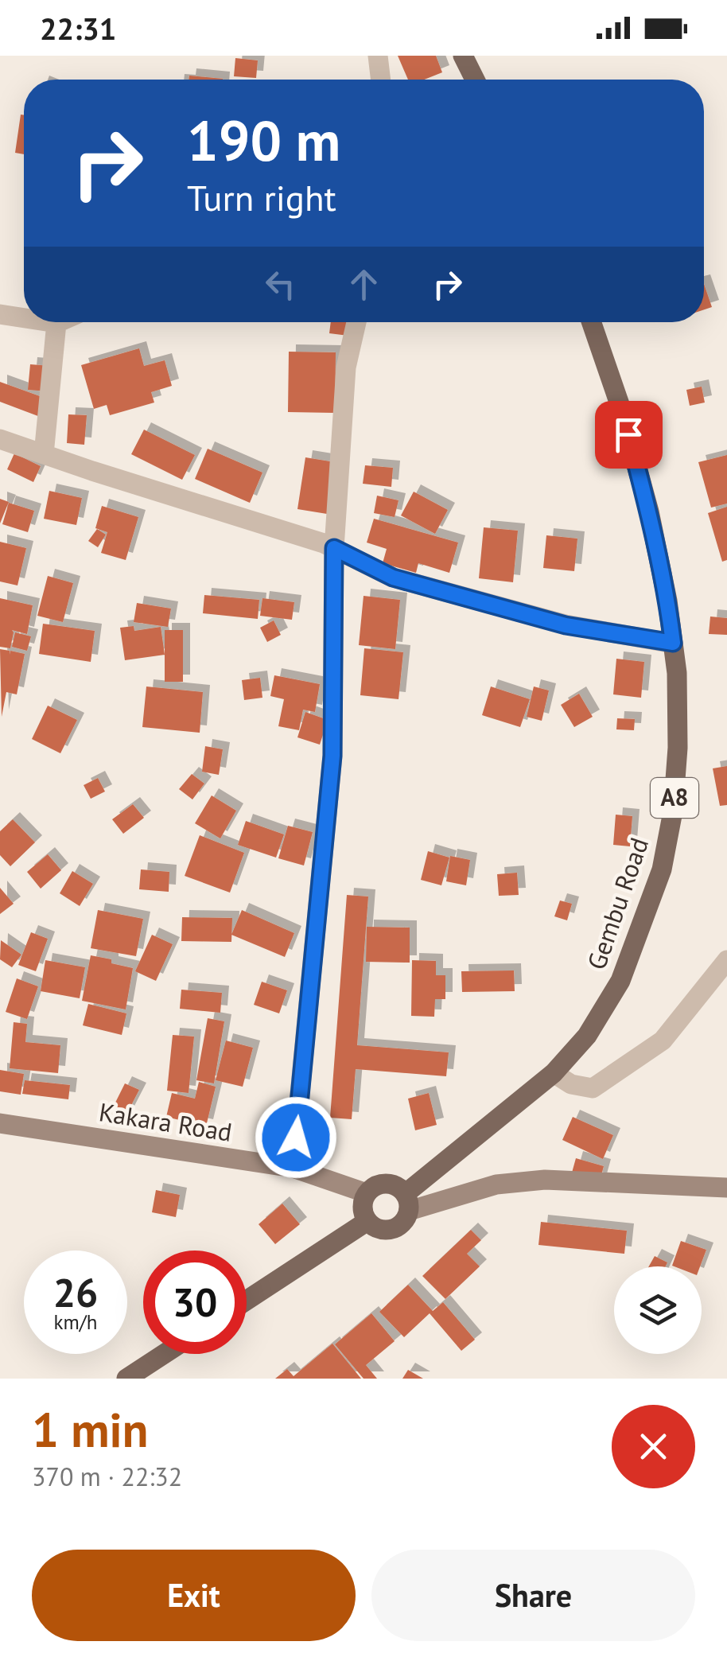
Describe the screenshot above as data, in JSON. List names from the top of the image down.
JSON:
{
  "streets": {
    "main road": ["A8", "Gembu Road"],
    "street": ["Kakara Road"]
  },
  "crossings": [
    ["Gembu Road", "Kakara Road"]
  ],
  "page": {
    "status": "22:31",
    "turn": ["190 m", "Turn right"],
    "speed": "26 km/h",
    "limit": "30",
    "heading": ["1 min", "370 m · 22:32"],
    "buttons": ["Exit", "Share"]
  }
}
